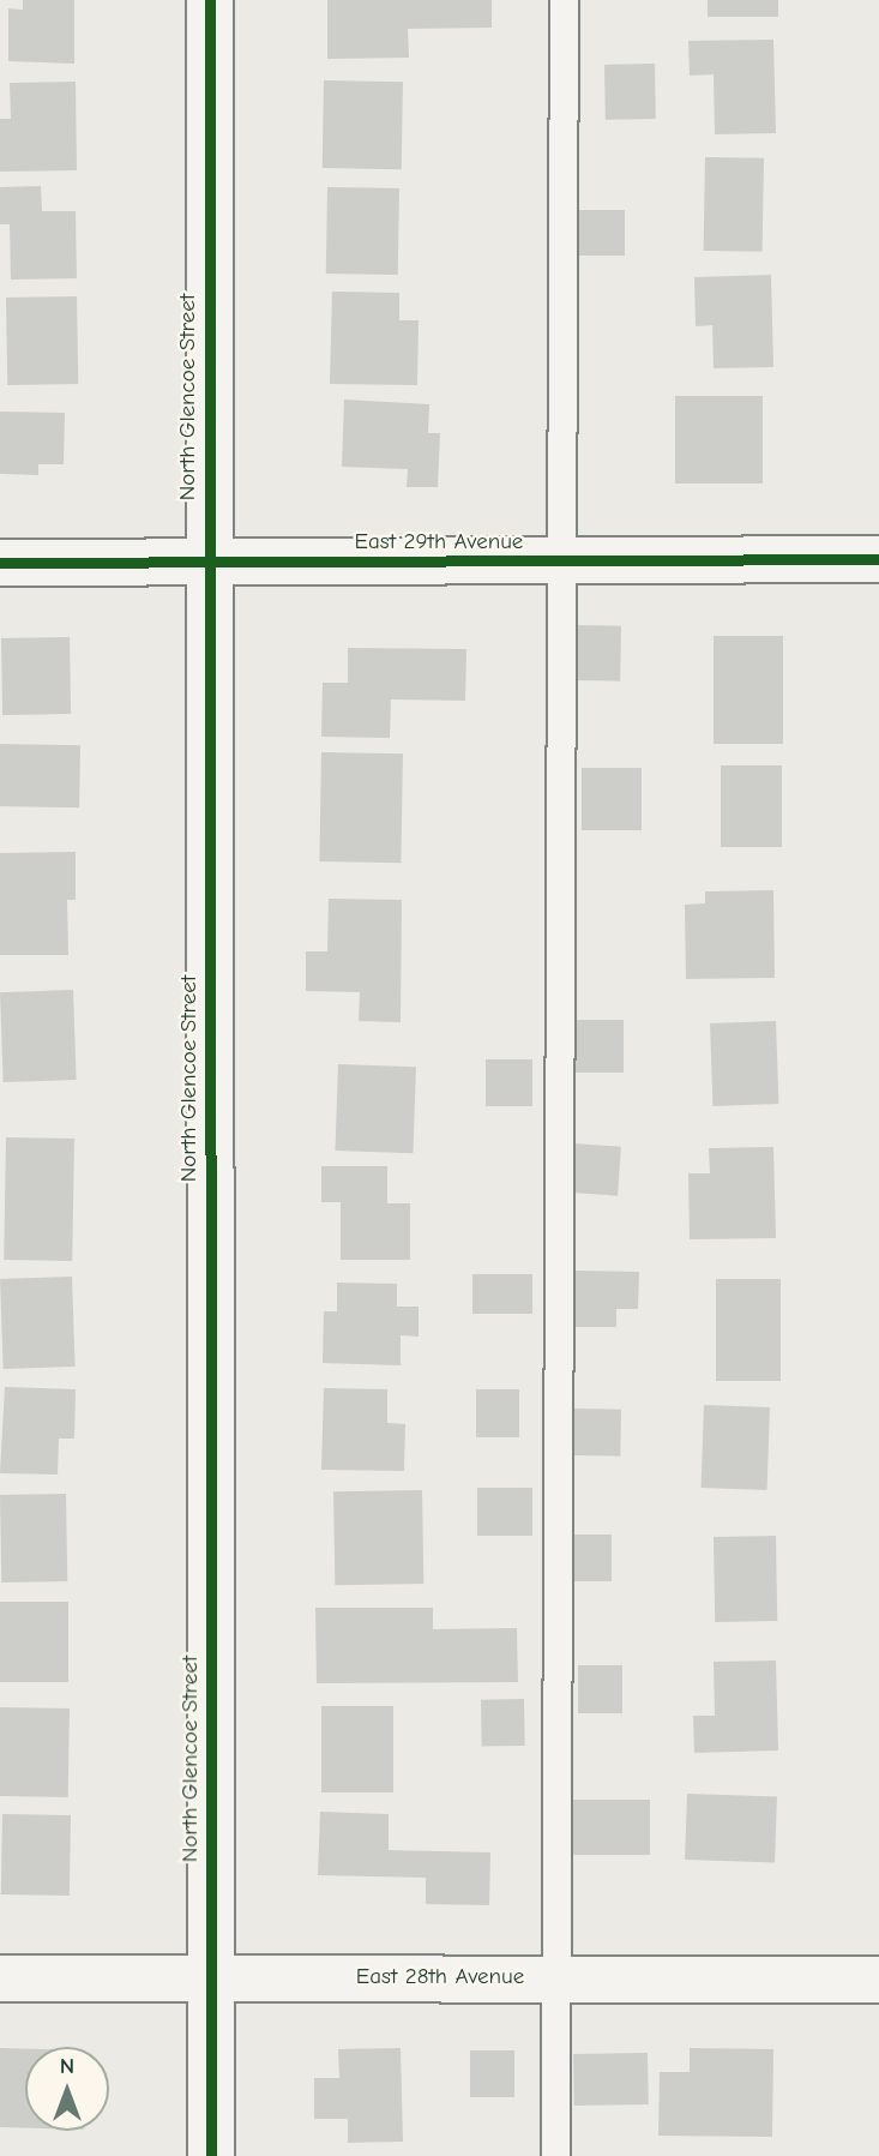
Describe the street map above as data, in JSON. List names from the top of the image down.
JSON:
{
  "streets": {
    "street": ["North Glencoe Street", "East 29th Avenue", "East 28th Avenue"]
  },
  "crossings": [
    ["North Glencoe Street", "East 29th Avenue"],
    ["North Glencoe Street", "East 28th Avenue"]
  ],
  "north": "top"
}
